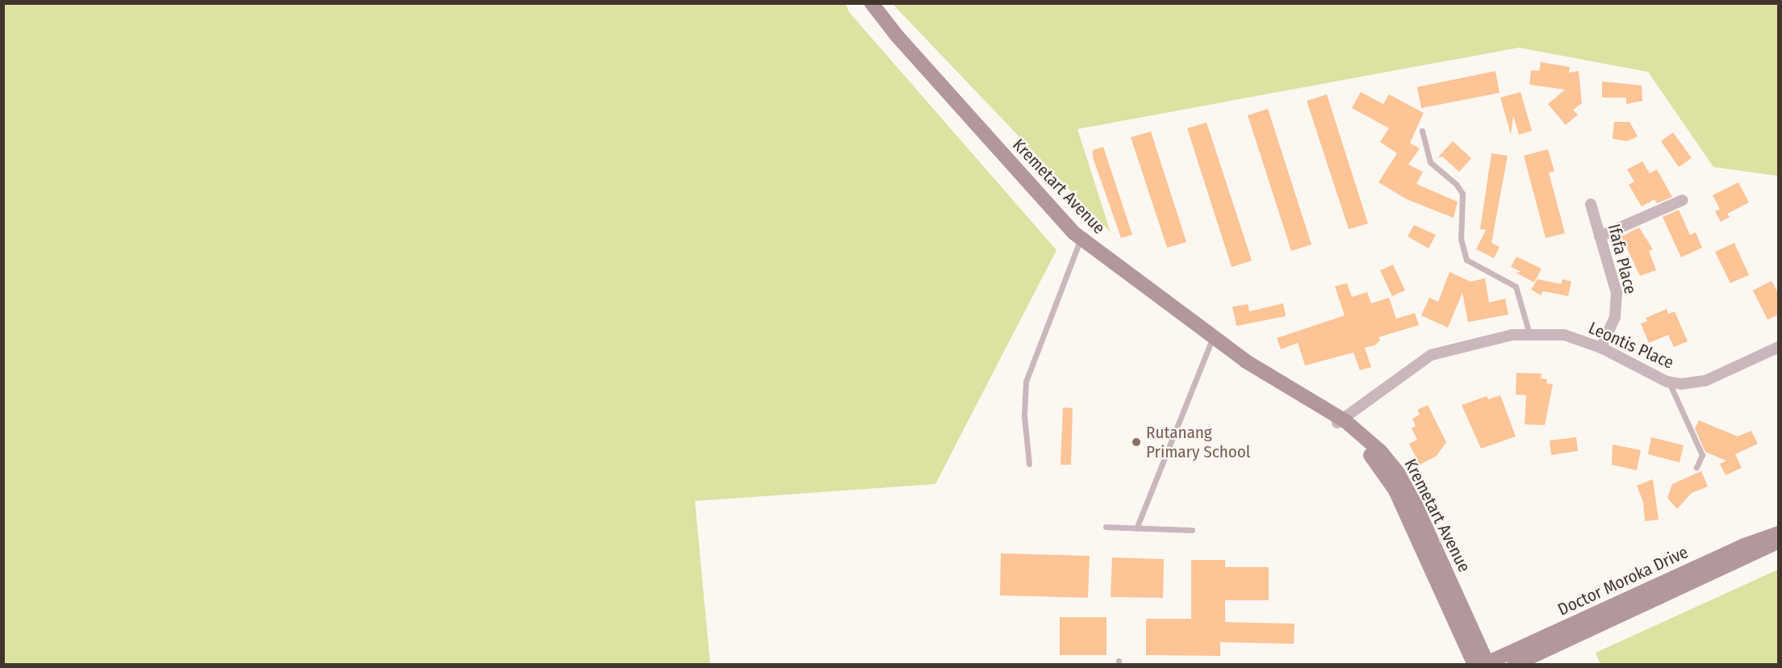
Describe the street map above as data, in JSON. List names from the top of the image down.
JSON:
{
  "streets": {
    "street": [
      "Kremetart Avenue",
      "Ifafa Place",
      "Leontis Place",
      "Doctor Moroka Drive"
    ]
  },
  "crossings": [
    ["Kremetart Avenue", "Leontis Place"],
    ["Kremetart Avenue", "Doctor Moroka Drive"],
    ["Ifafa Place", "Leontis Place"]
  ],
  "places": ["Rutanang Primary School"]
}
